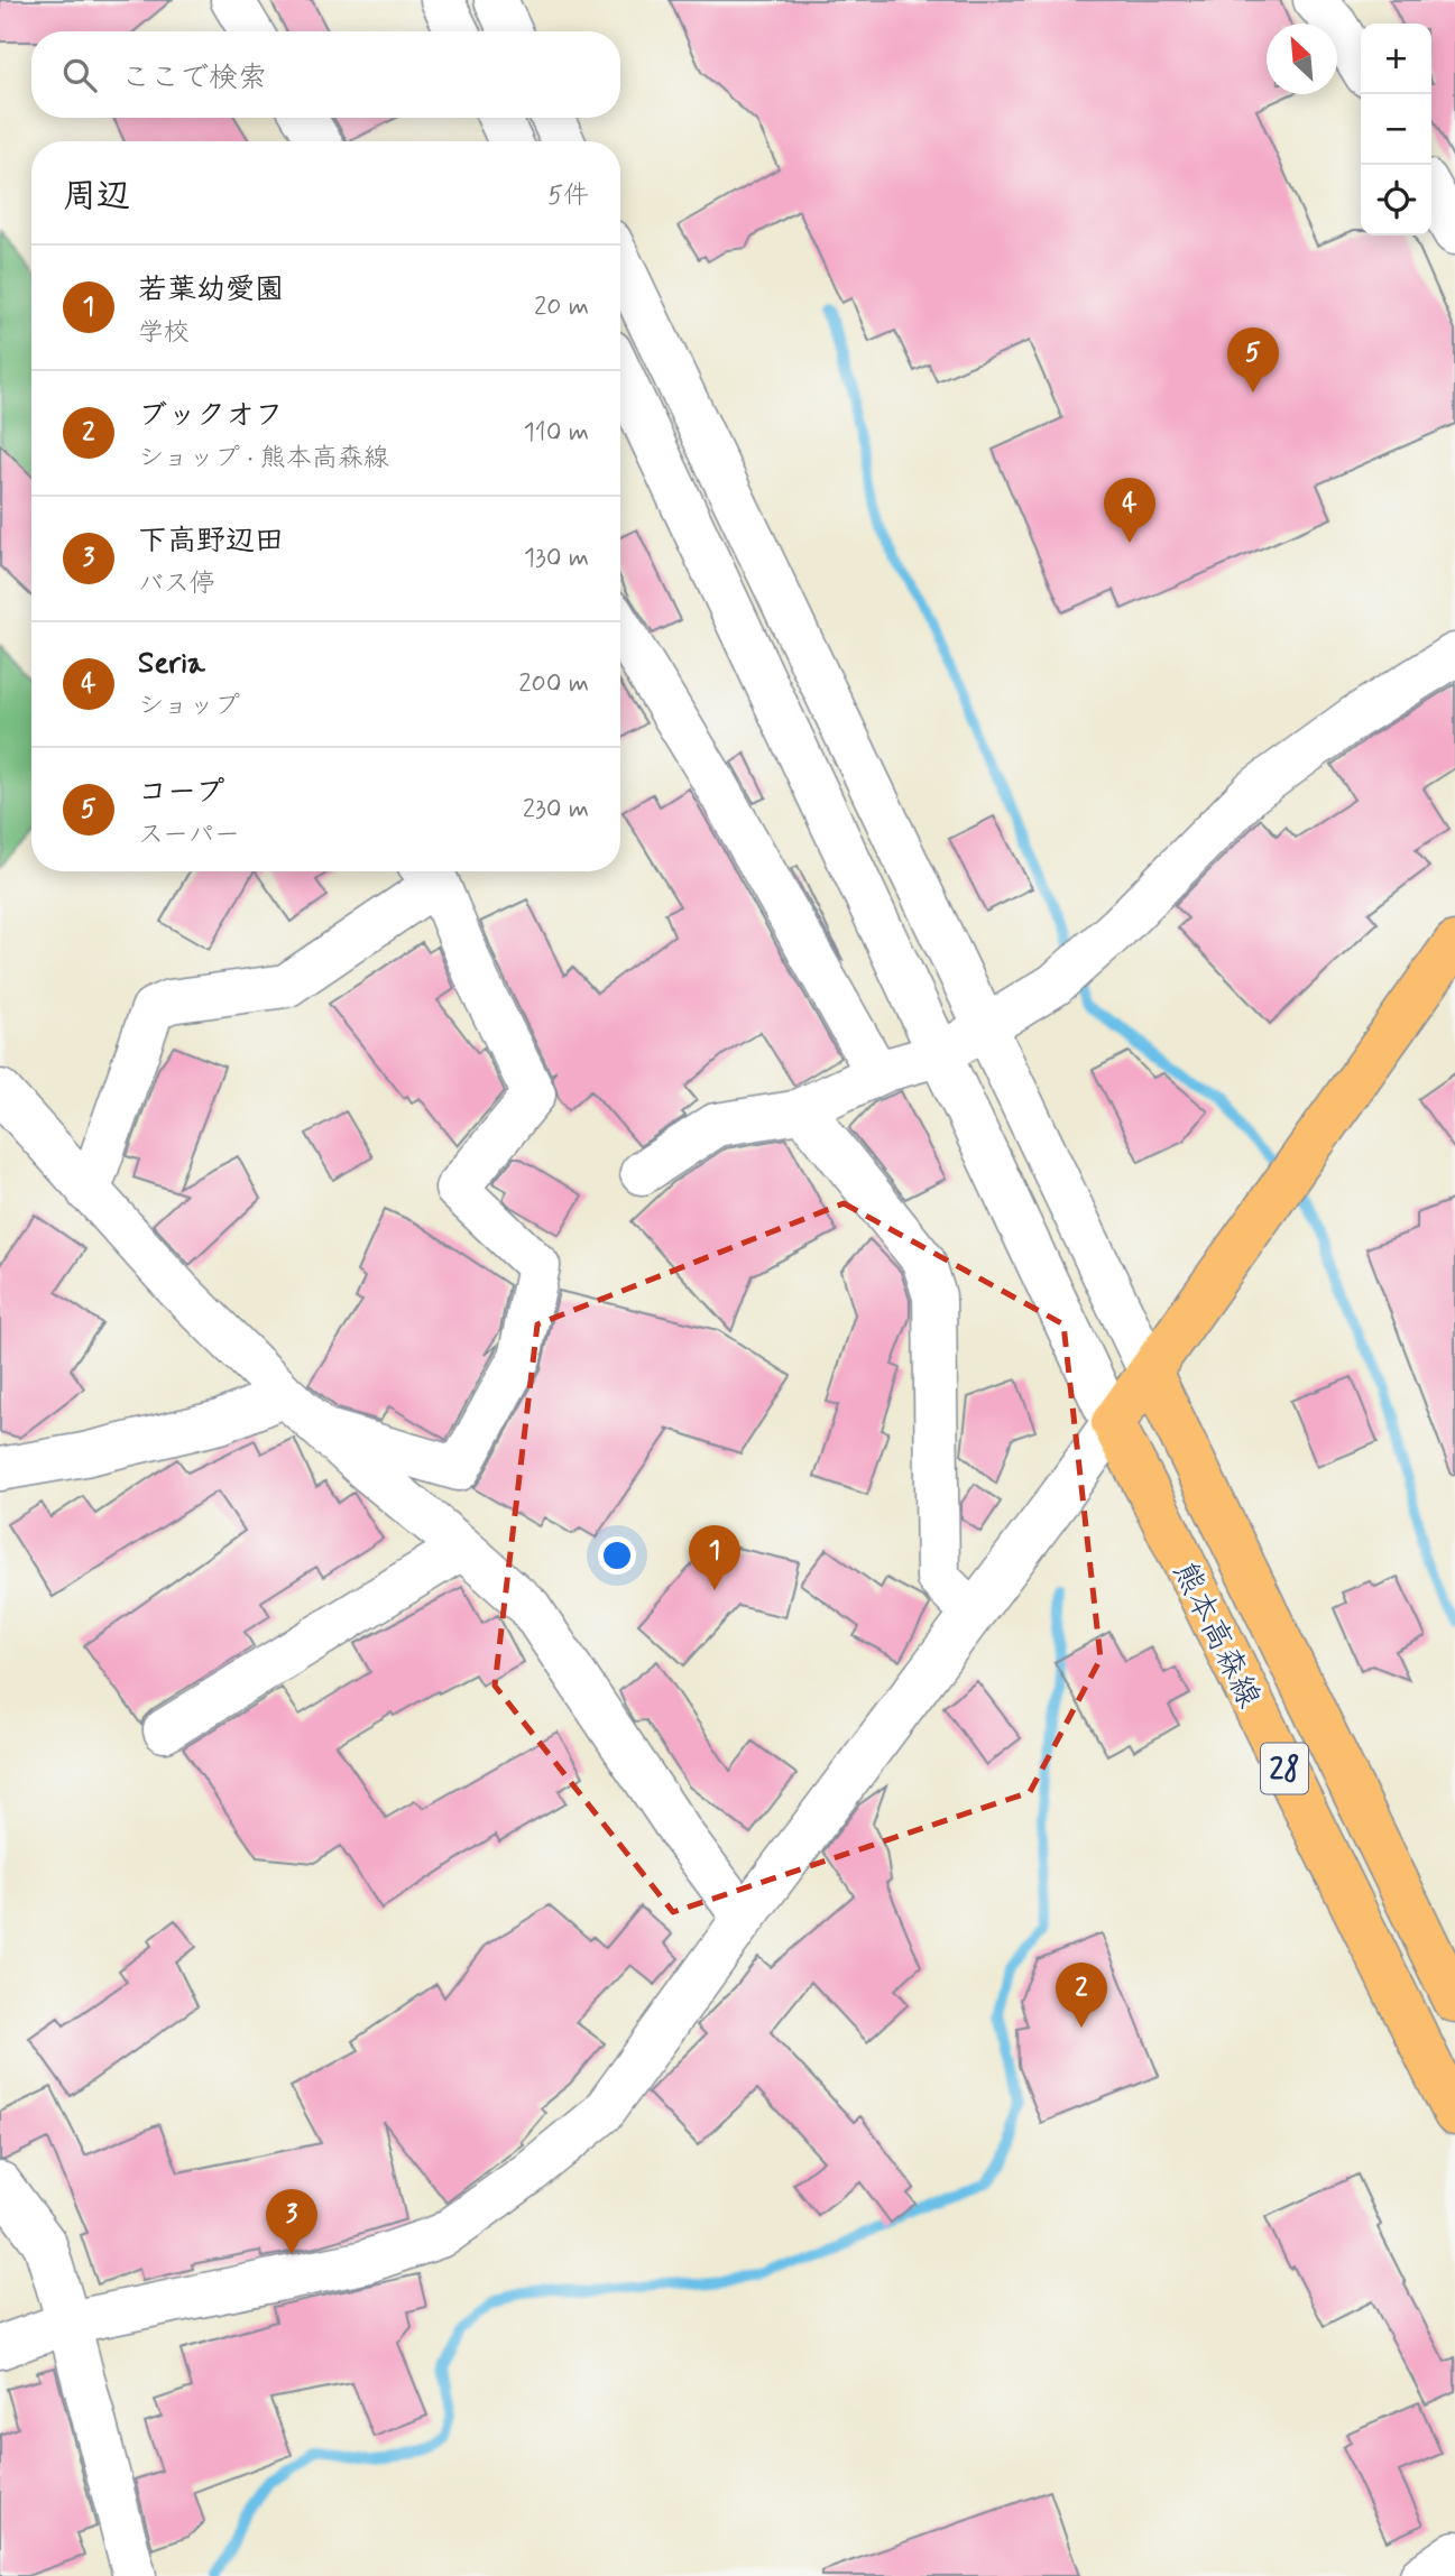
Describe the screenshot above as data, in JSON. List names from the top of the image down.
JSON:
{
  "streets": {
    "main road": ["熊本高森線", "28"]
  },
  "north": "top left",
  "page": {
    "map_buttons": ["+", "−"],
    "search": "ここで検索",
    "heading": ["周辺", "5件"],
    "list": [
      {
        "mark": "1",
        "name": "若葉幼愛園",
        "note": "学校",
        "value": "20 m"
      },
      {
        "mark": "2",
        "name": "ブックオフ",
        "note": "ショップ · 熊本高森線",
        "value": "110 m"
      },
      {
        "mark": "3",
        "name": "下高野辺田",
        "note": "バス停",
        "value": "130 m"
      },
      {
        "mark": "4",
        "name": "Seria",
        "note": "ショップ",
        "value": "200 m"
      },
      {
        "mark": "5",
        "name": "コープ",
        "note": "スーパー",
        "value": "230 m"
      }
    ],
    "pins": [
      "5",
      "4",
      "1",
      "2",
      "3"
    ]
  }
}
